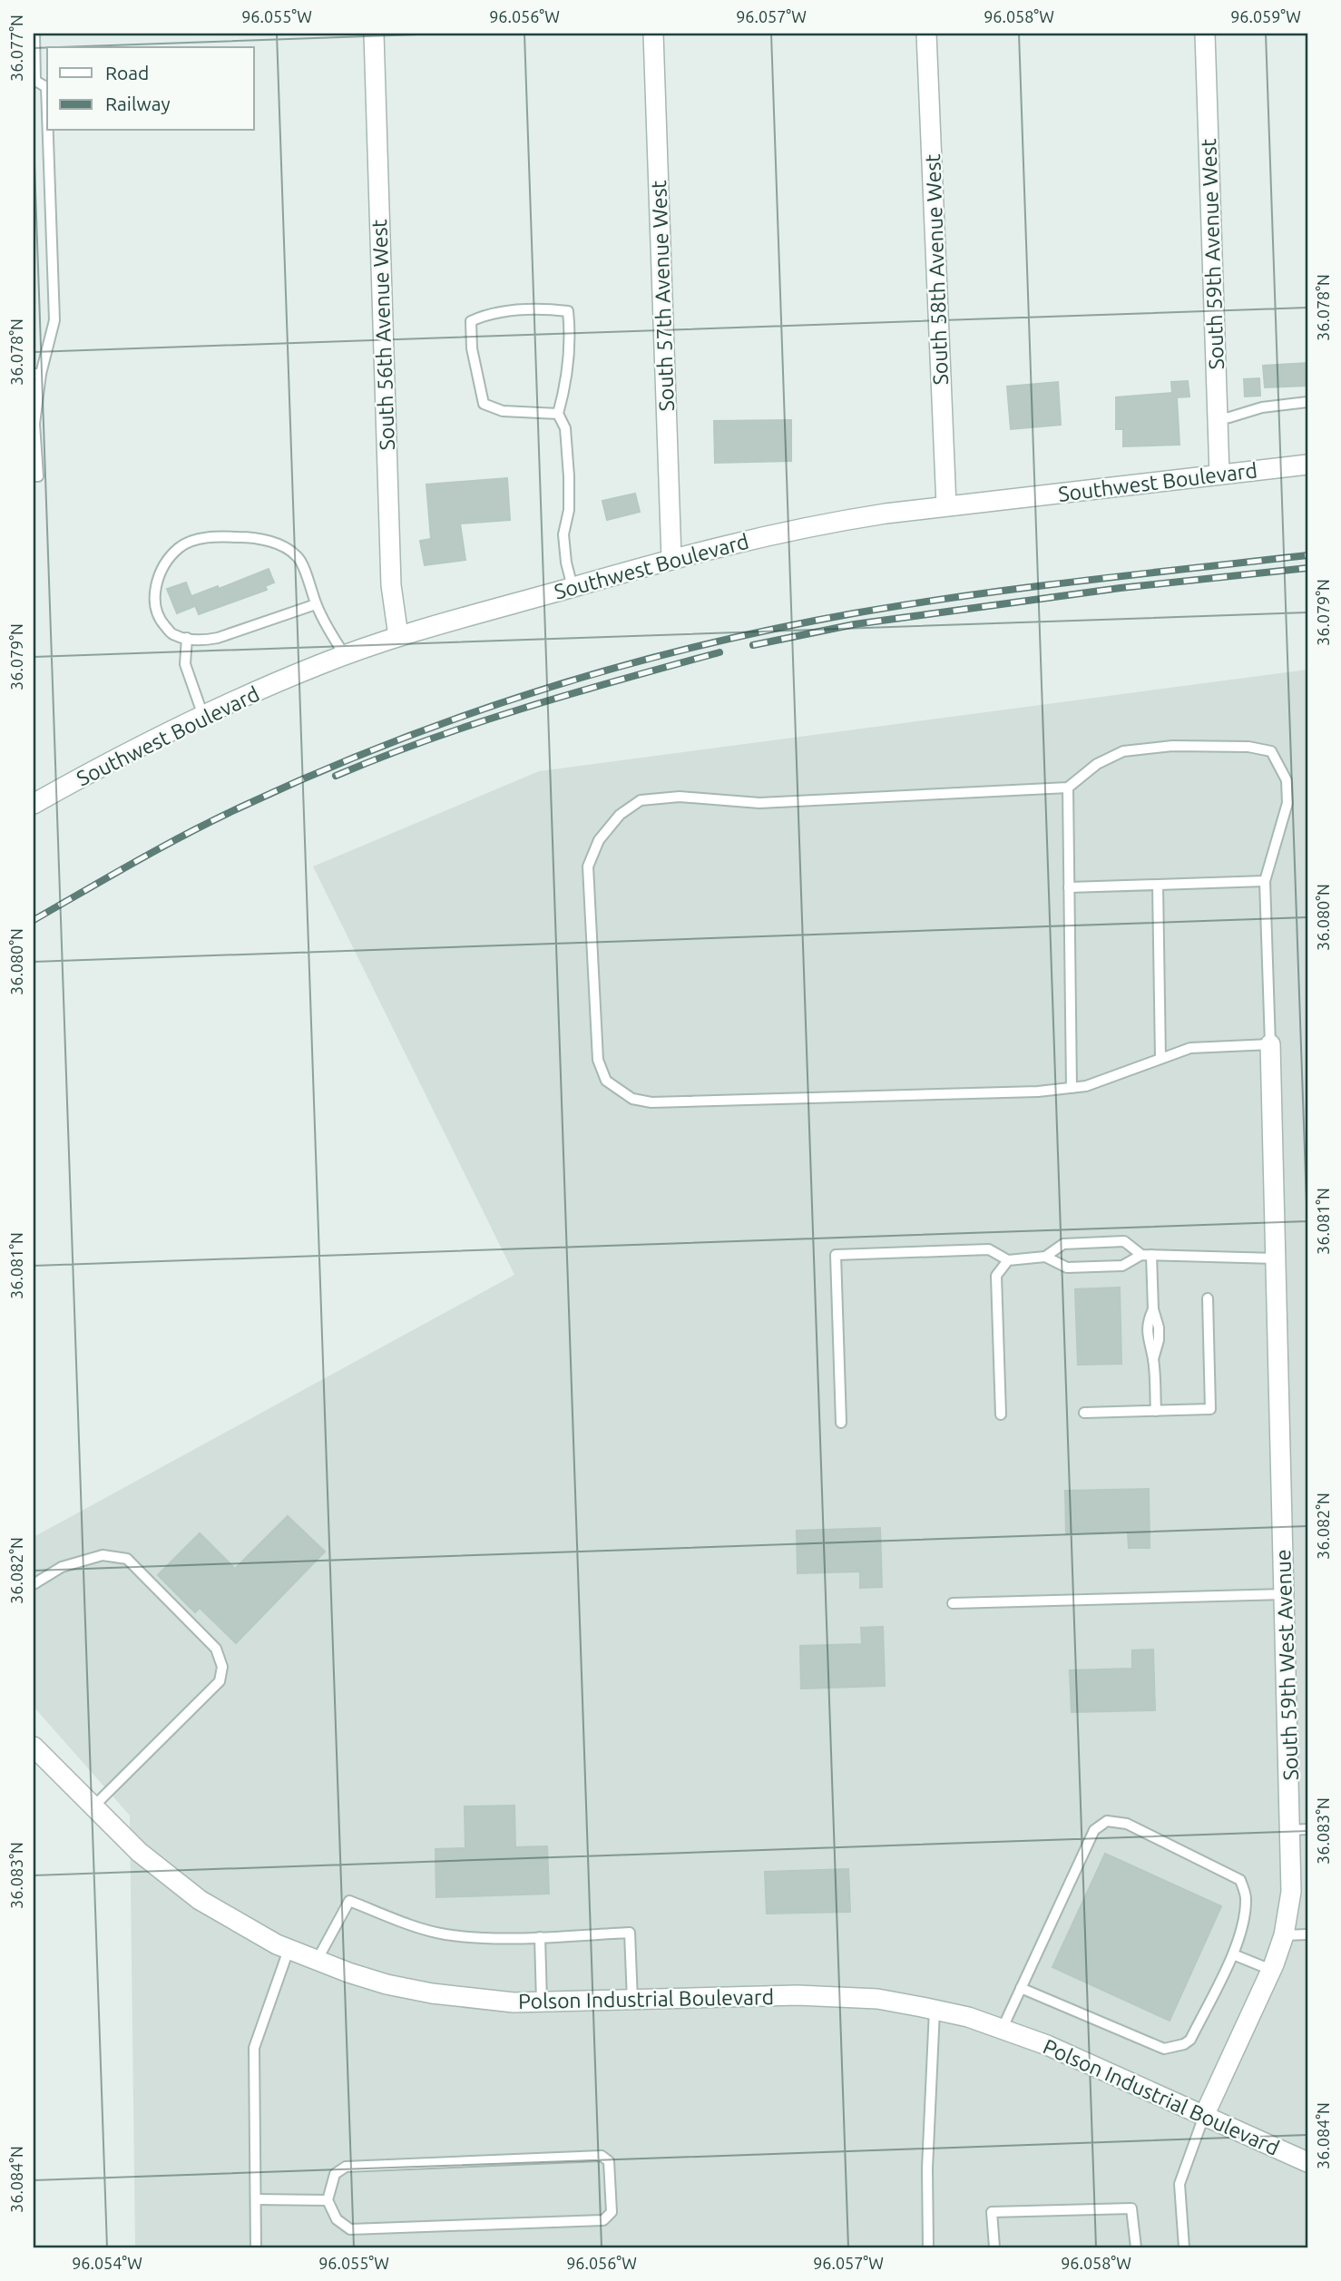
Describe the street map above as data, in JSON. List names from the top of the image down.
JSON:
{
  "streets": {
    "street": [
      "South 59th Avenue West",
      "South 58th Avenue West",
      "South 57th Avenue West",
      "South 56th Avenue West",
      "Southwest Boulevard",
      "South 59th West Avenue",
      "Polson Industrial Boulevard"
    ]
  },
  "crossings": [
    ["South 59th Avenue West", "Southwest Boulevard"],
    ["South 58th Avenue West", "Southwest Boulevard"],
    ["South 57th Avenue West", "Southwest Boulevard"],
    ["South 56th Avenue West", "Southwest Boulevard"],
    ["South 59th West Avenue", "Polson Industrial Boulevard"]
  ],
  "legend": ["Road", "Railway"],
  "coordinates": [
    "96.055°W",
    "96.056°W",
    "96.057°W",
    "96.058°W",
    "96.059°W",
    "36.077°N",
    "36.078°N",
    "36.079°N",
    "36.080°N",
    "36.081°N",
    "36.082°N",
    "36.083°N",
    "36.084°N",
    "96.054°W"
  ]
}
